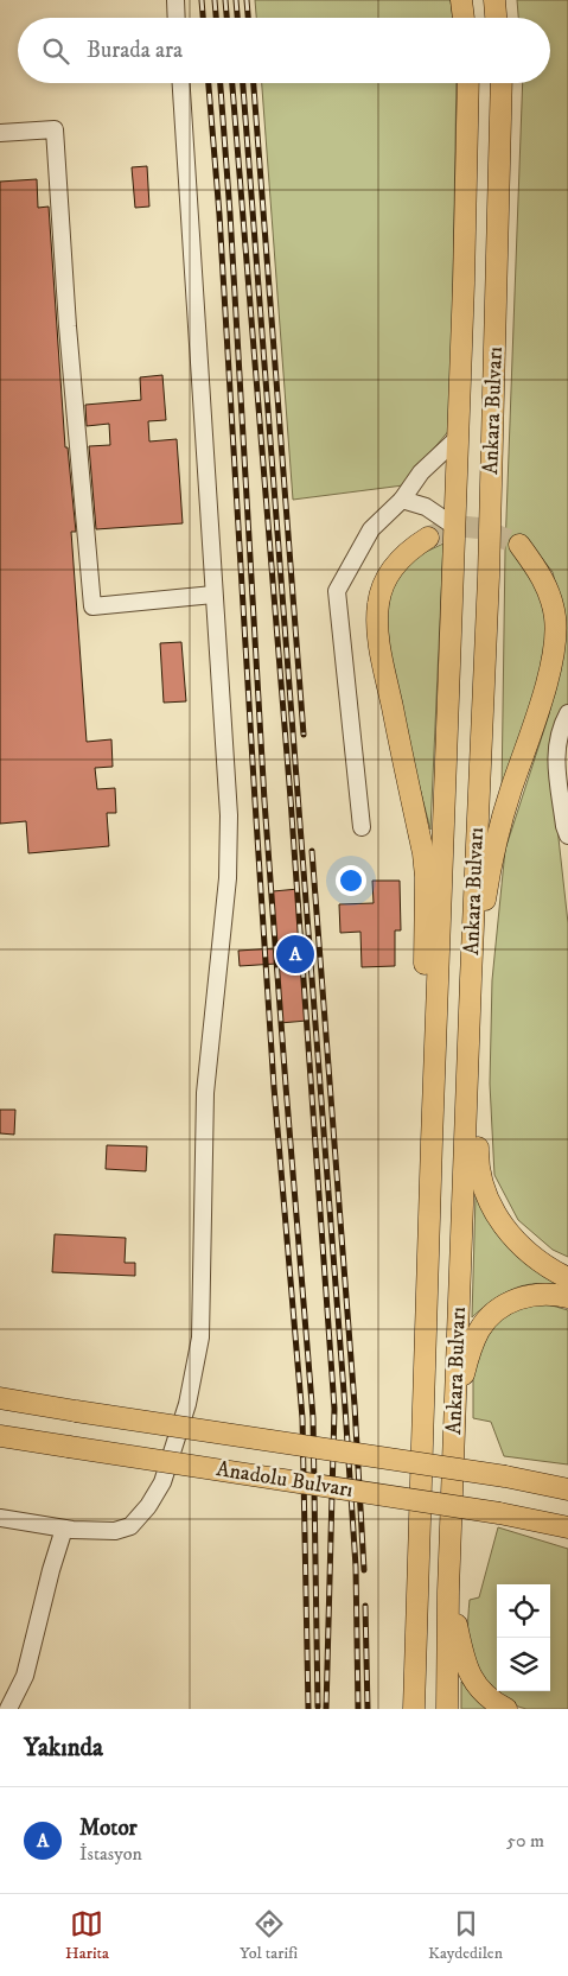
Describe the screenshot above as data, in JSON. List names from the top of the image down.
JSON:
{
  "streets": {
    "main road": ["Ankara Bulvarı", "Anadolu Bulvarı"]
  },
  "page": {
    "search": "Burada ara",
    "pins": "A",
    "heading": "Yakında",
    "list": [
      {
        "mark": "A",
        "name": "Motor",
        "note": "İstasyon",
        "value": "50 m"
      }
    ],
    "nav": ["Harita", "Yol tarifi", "Kaydedilen"]
  }
}
